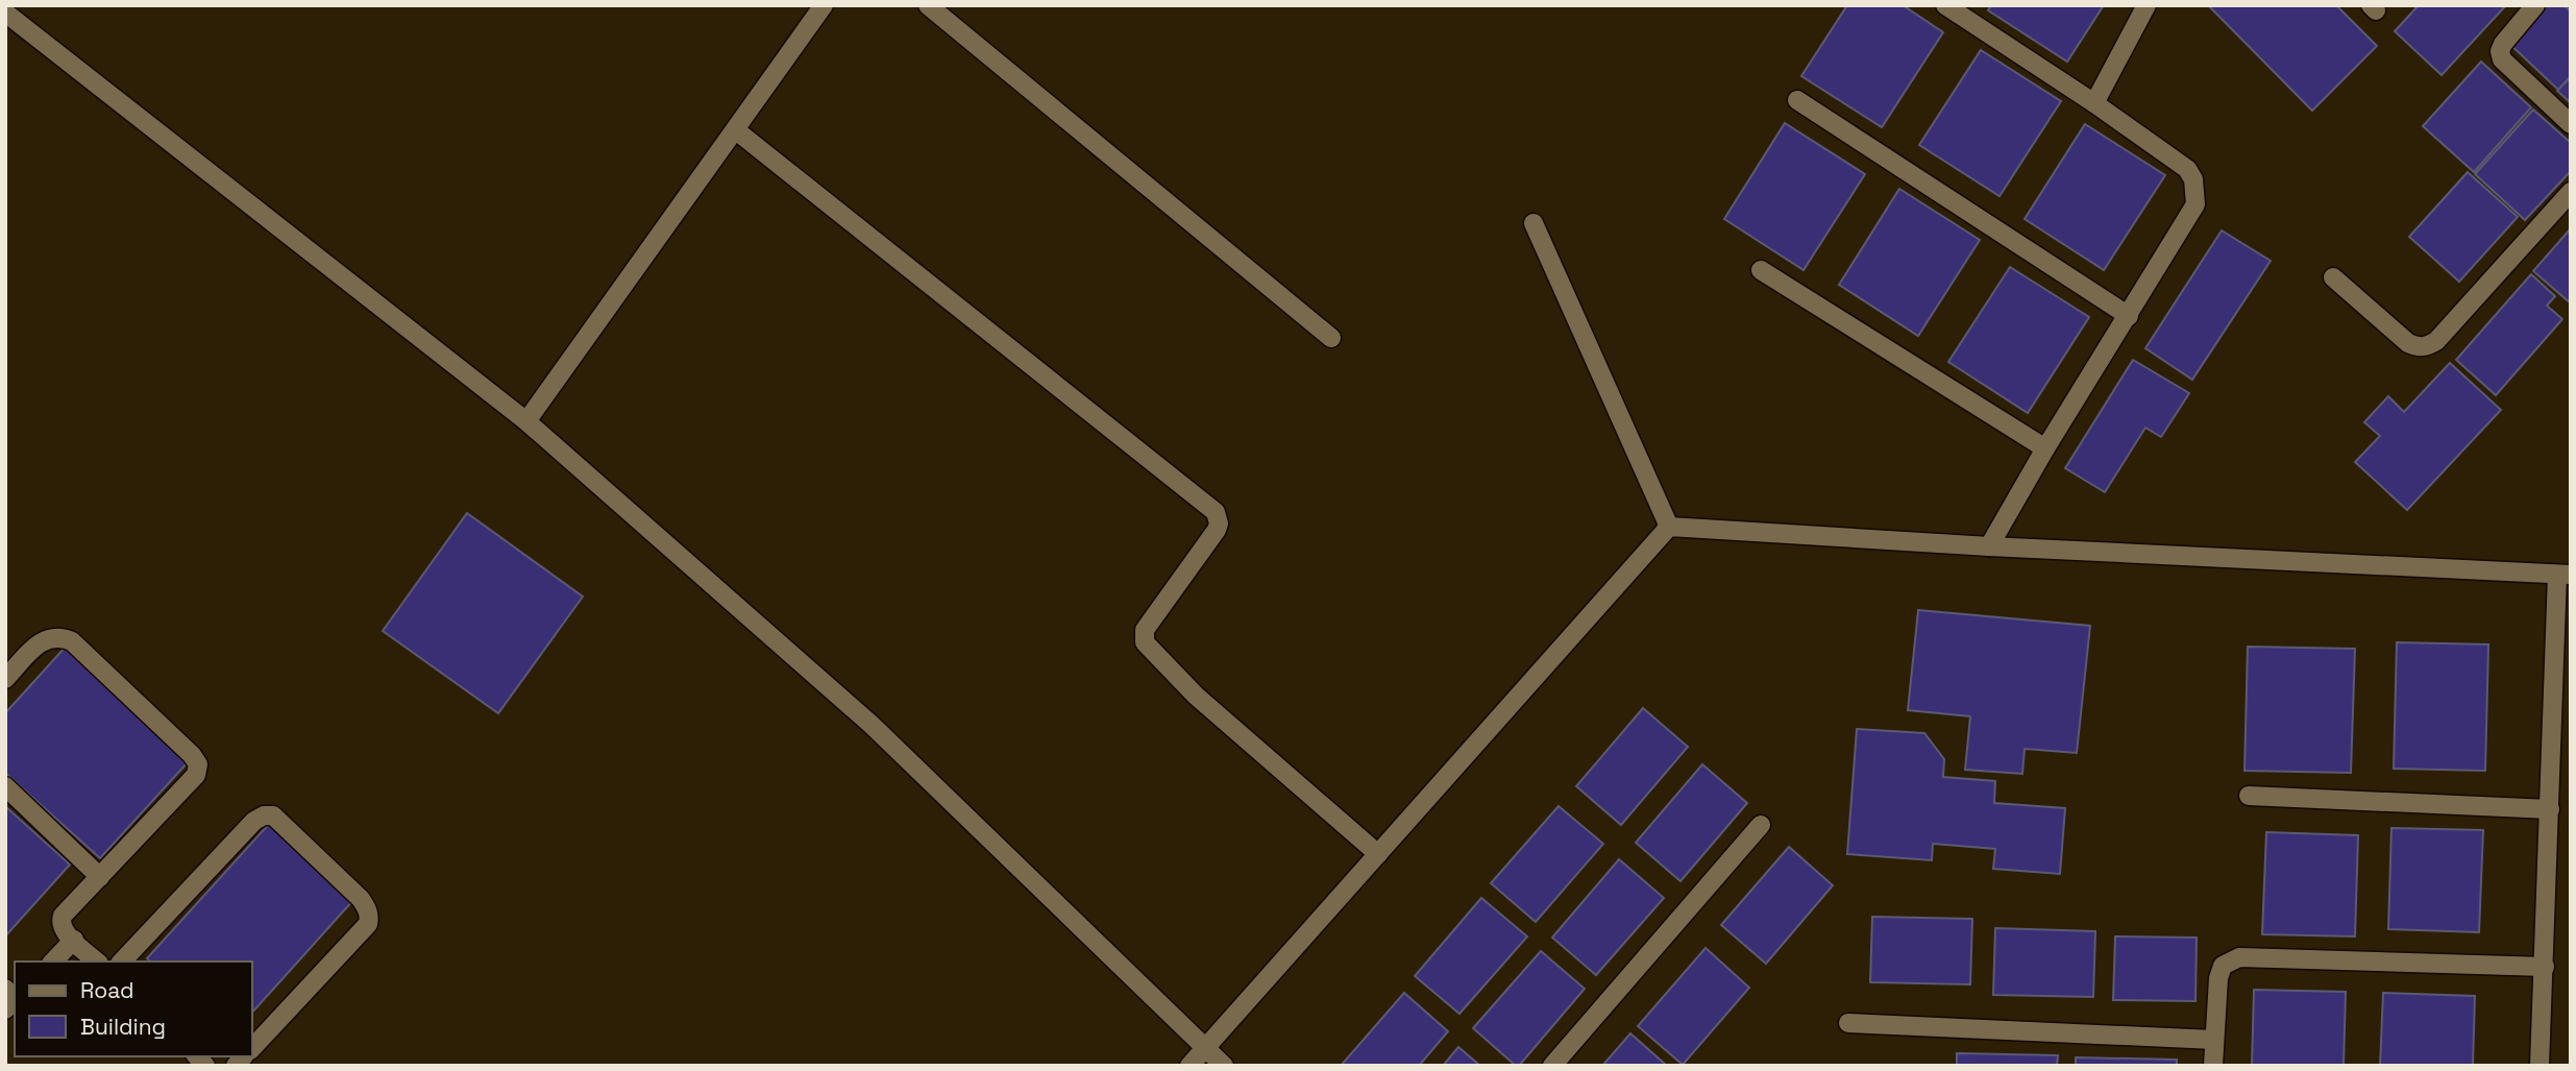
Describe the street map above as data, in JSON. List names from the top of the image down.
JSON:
{
  "legend": ["Road", "Building"]
}
